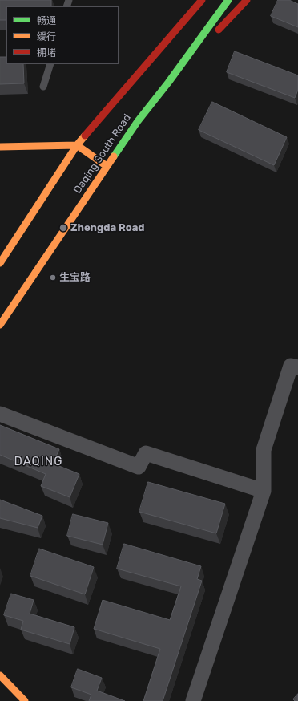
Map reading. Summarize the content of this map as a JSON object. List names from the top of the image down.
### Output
{
  "streets": {
    "main road": ["Daqing South Road"]
  },
  "districts": ["DAQING"],
  "places": ["Zhengda Road", "生宝路"],
  "legend": ["畅通", "缓行", "拥堵"]
}
